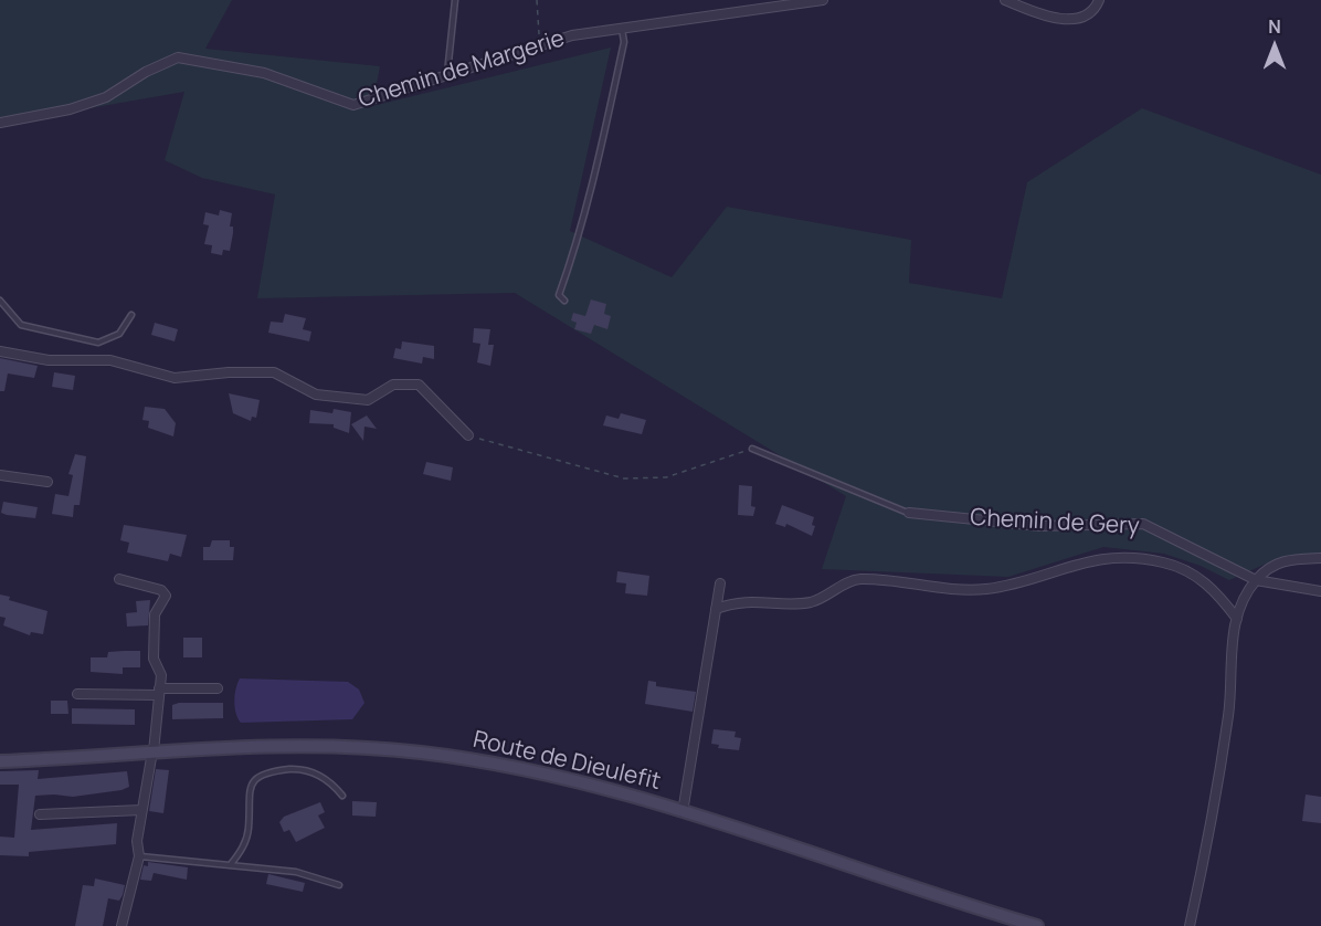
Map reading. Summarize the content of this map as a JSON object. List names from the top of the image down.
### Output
{
  "streets": {
    "main road": ["Route de Dieulefit"],
    "street": ["Chemin de Margerie", "Chemin de Gery"]
  },
  "north": "top"
}
